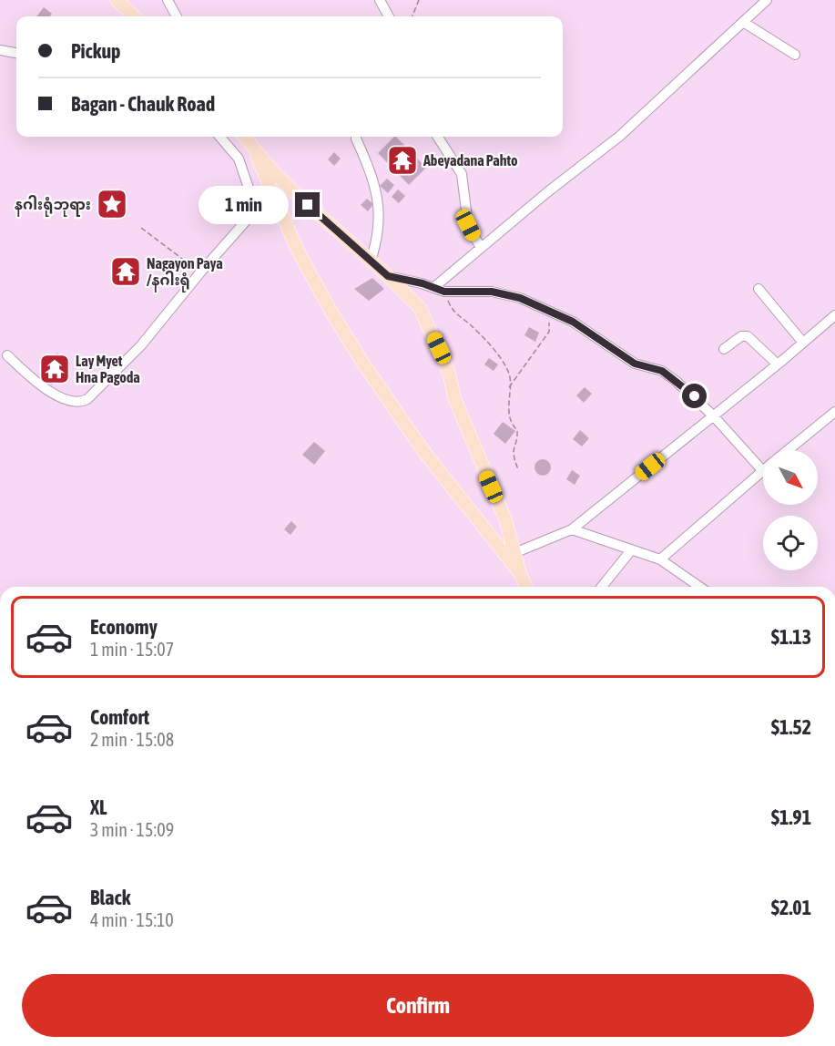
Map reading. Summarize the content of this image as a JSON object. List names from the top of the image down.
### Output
{
  "places": {
    "temple": ["Abeyadana Pahto", "Nagayon Paya /နဂါးရုံ", "Lay Myet Hna Pagoda"],
    "place": ["နဂါးရုံဘုရား"]
  },
  "north": "bottom right",
  "page": {
    "banner": ["Pickup", "Bagan - Chauk Road"],
    "bubble": "1 min",
    "list": [
      {
        "name": "Economy",
        "note": "1 min · 15:07",
        "value": "$1.13"
      },
      {
        "name": "Comfort",
        "note": "2 min · 15:08",
        "value": "$1.52"
      },
      {
        "name": "XL",
        "note": "3 min · 15:09",
        "value": "$1.91"
      },
      {
        "name": "Black",
        "note": "4 min · 15:10",
        "value": "$2.01"
      }
    ],
    "buttons": "Confirm"
  }
}
